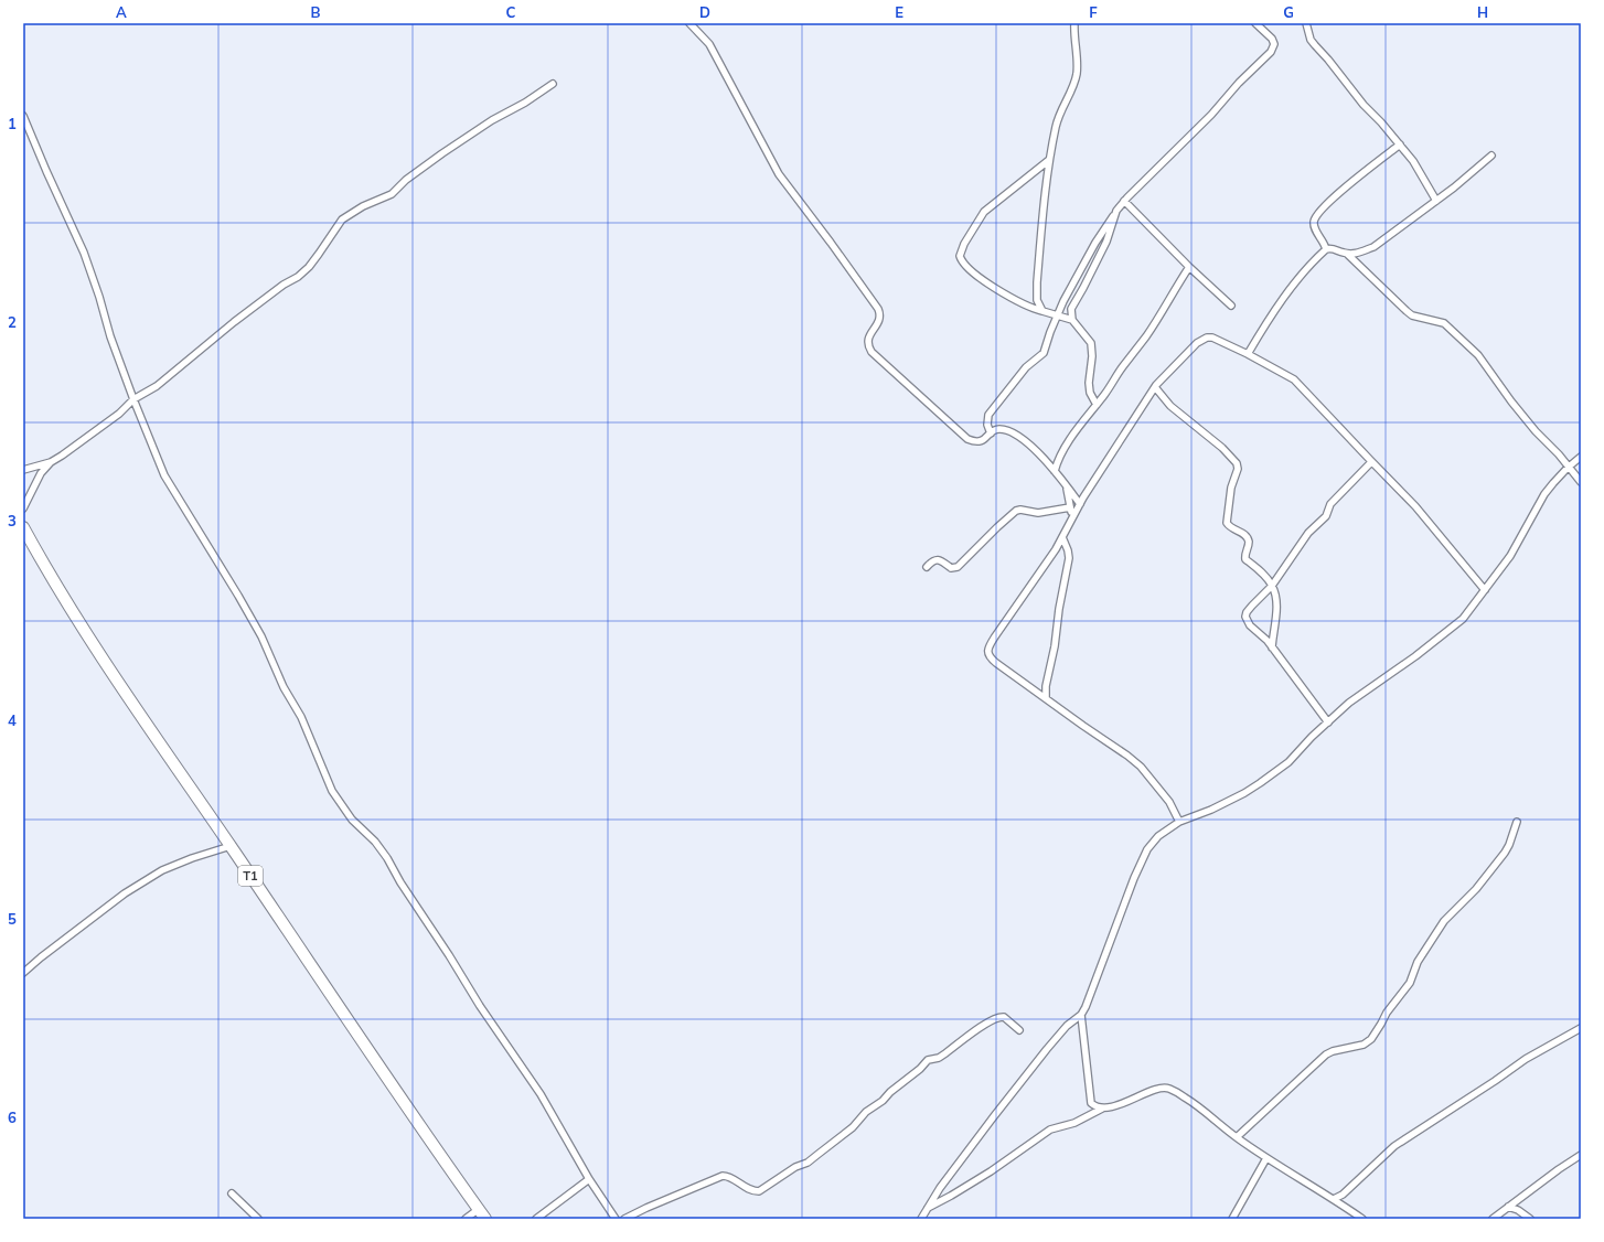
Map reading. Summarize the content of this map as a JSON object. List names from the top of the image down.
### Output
{
  "streets": {
    "highway": ["T1"]
  },
  "grid": {
    "columns": [
      "A",
      "B",
      "C",
      "D",
      "E",
      "F",
      "G",
      "H"
    ],
    "rows": [
      "1",
      "2",
      "3",
      "4",
      "5",
      "6"
    ]
  }
}
